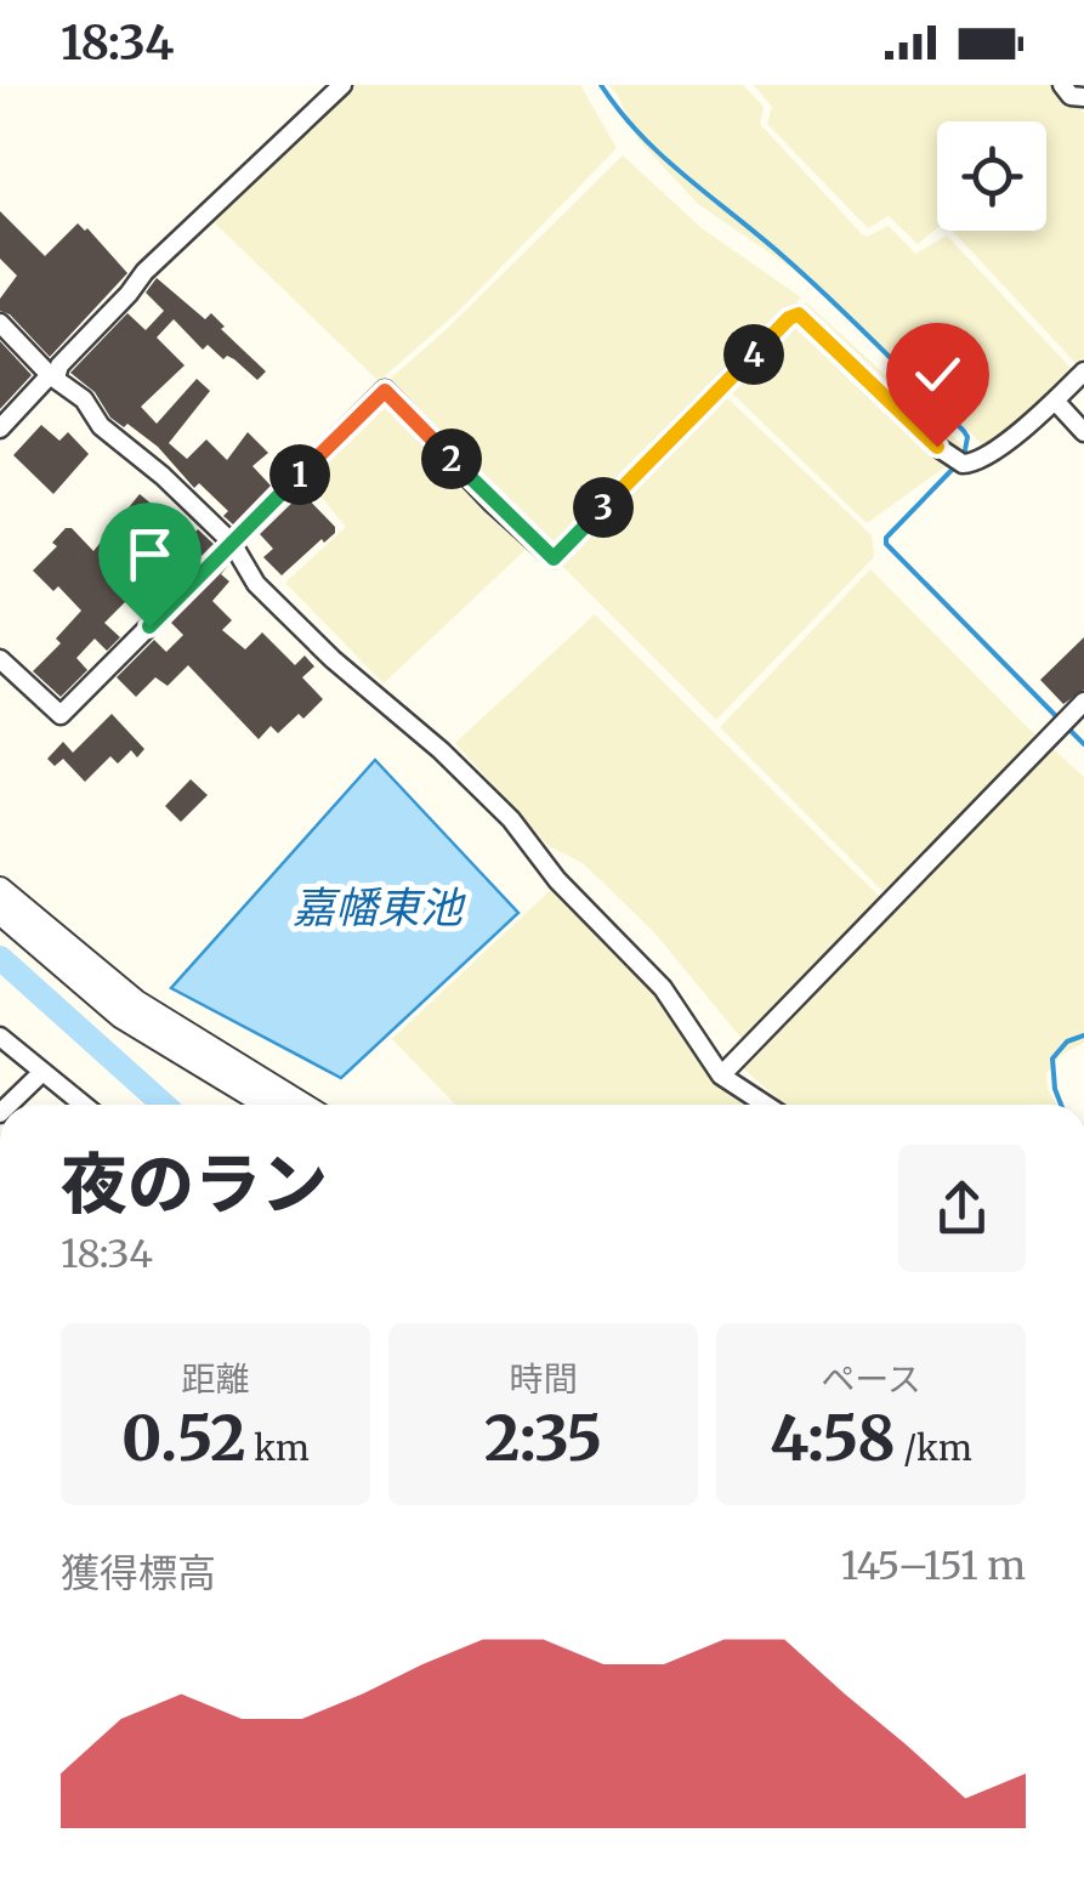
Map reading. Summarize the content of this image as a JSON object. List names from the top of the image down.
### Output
{
  "water": ["嘉幡東池"],
  "page": {
    "status": "18:34",
    "pins": [
      "4",
      "2",
      "1",
      "3"
    ],
    "heading": ["夜のラン", "18:34"],
    "stats": [
      ["距離", "0.52 km"],
      ["時間", "2:35"],
      ["ペース", "4:58 /km"]
    ],
    "chart": ["獲得標高", "145–151 m"]
  }
}
